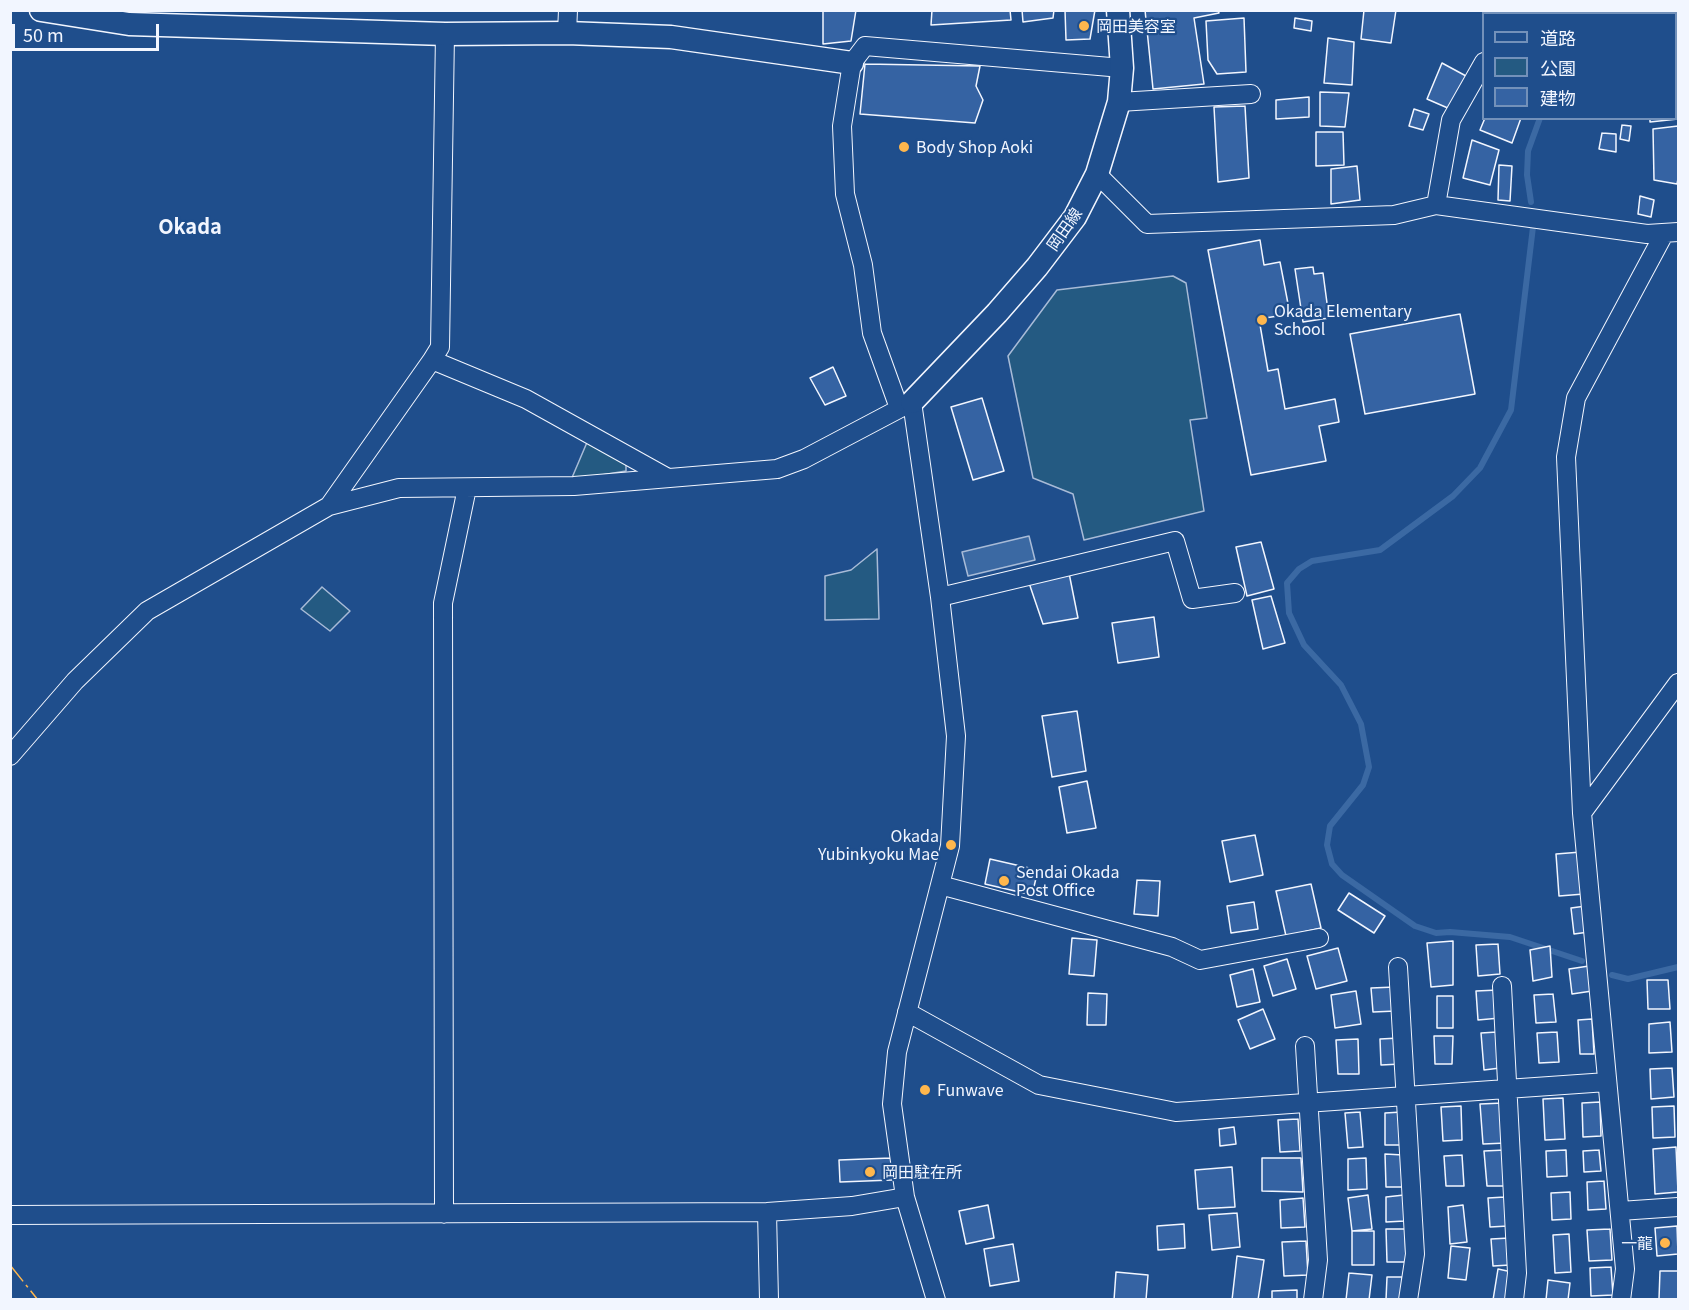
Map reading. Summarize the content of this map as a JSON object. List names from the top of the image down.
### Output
{
  "streets": {
    "street": ["岡田線"]
  },
  "districts": ["Okada"],
  "places": [
    "岡田美容室",
    "Body Shop Aoki",
    "Okada Elementary School",
    "Okada Yubinkyoku Mae",
    "Sendai Okada Post Office",
    "Funwave",
    "岡田駐在所",
    "一龍"
  ],
  "legend": ["道路", "公園", "建物"],
  "scale_bar": "50 m"
}
